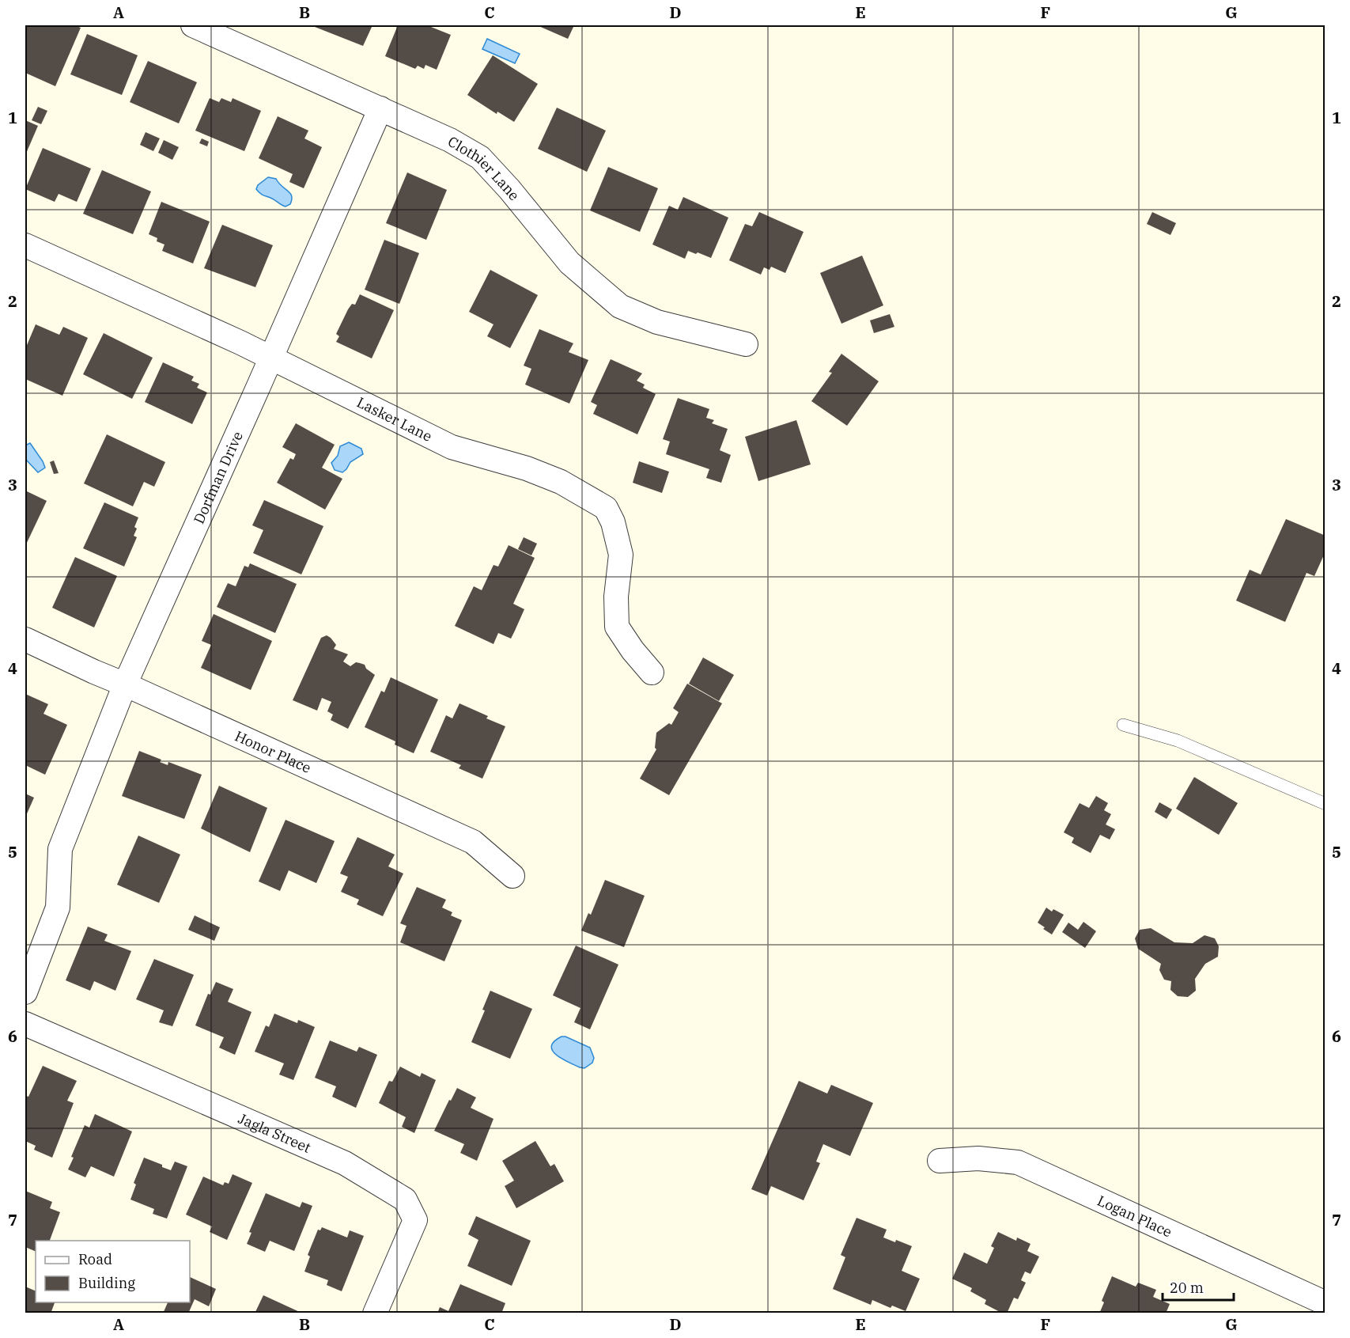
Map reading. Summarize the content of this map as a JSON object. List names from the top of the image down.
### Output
{
  "streets": {
    "street": [
      "Clothier Lane",
      "Lasker Lane",
      "Dorfman Drive",
      "Honor Place",
      "Jagla Street",
      "Logan Place"
    ]
  },
  "crossings": [
    ["Clothier Lane", "Dorfman Drive"],
    ["Lasker Lane", "Dorfman Drive"],
    ["Dorfman Drive", "Honor Place"]
  ],
  "legend": ["Road", "Building"],
  "scale_bar": "20 m",
  "grid": {
    "columns": [
      "A",
      "B",
      "C",
      "D",
      "E",
      "F",
      "G"
    ],
    "rows": [
      "1",
      "2",
      "3",
      "4",
      "5",
      "6",
      "7"
    ]
  }
}
